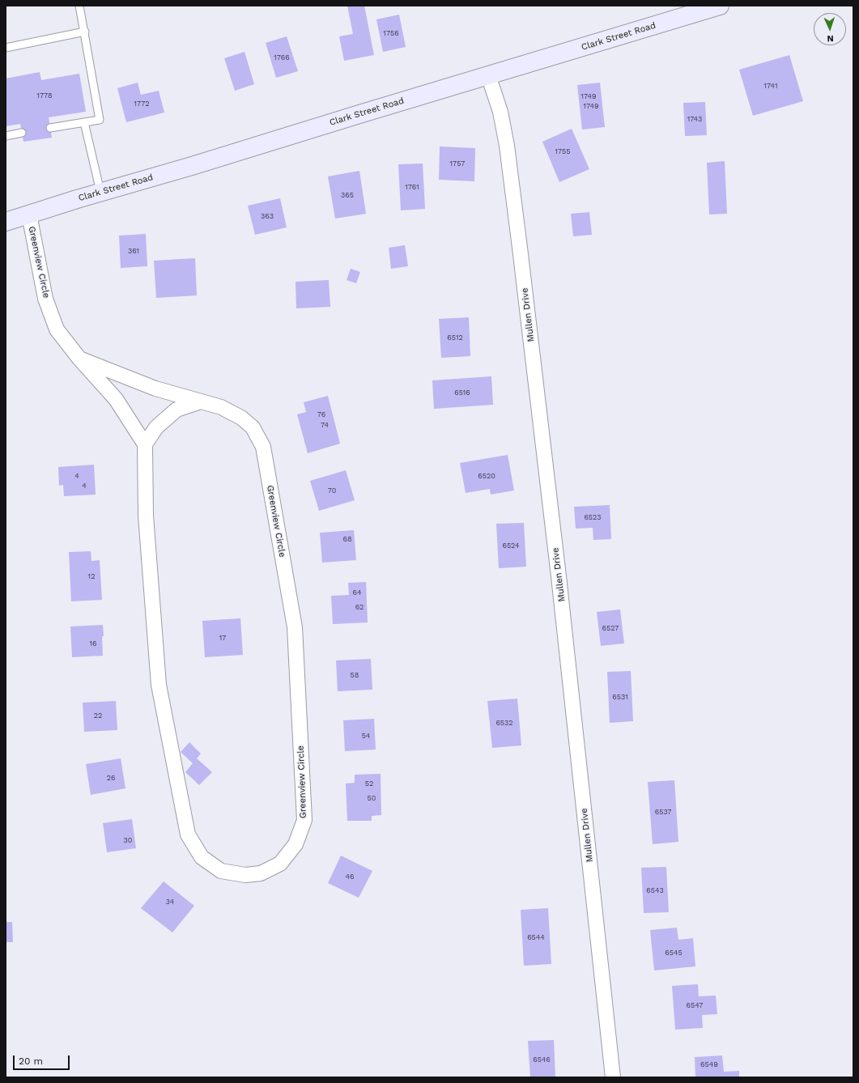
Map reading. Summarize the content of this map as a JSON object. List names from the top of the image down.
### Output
{
  "streets": {
    "street": ["Clark Street Road", "Greenview Circle", "Mullen Drive"]
  },
  "crossings": [
    ["Clark Street Road", "Greenview Circle"],
    ["Clark Street Road", "Mullen Drive"]
  ],
  "house_numbers": [
    "1756",
    "1766",
    "1741",
    "1778",
    "1749",
    "1772",
    "1749",
    "1743",
    "1755",
    "1757",
    "1761",
    "365",
    "363",
    "361",
    "6512",
    "6516",
    "76",
    "74",
    "4",
    "6520",
    "4",
    "70",
    "6523",
    "68",
    "6524",
    "12",
    "64",
    "62",
    "6527",
    "17",
    "16",
    "58",
    "6531",
    "22",
    "6532",
    "54",
    "26",
    "52",
    "50",
    "6537",
    "30",
    "46",
    "6543",
    "34",
    "6544",
    "6545",
    "6547",
    "6546",
    "6549"
  ],
  "scale_bar": "20 m",
  "north": "bottom"
}
